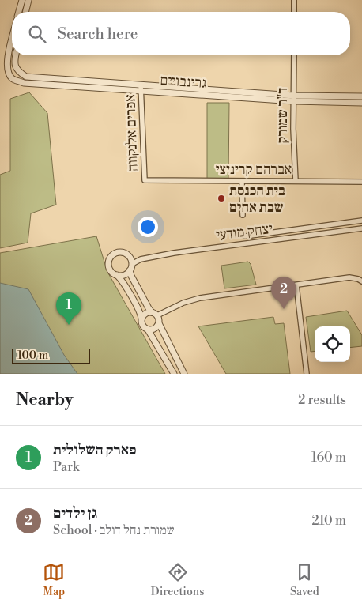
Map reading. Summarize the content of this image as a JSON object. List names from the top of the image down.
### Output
{
  "streets": {
    "street": [
      "גרינבויים",
      "ד\"ר שמורק",
      "אפרים אלנקווה",
      "אברהם קריניצי",
      "יצחק מודעי"
    ]
  },
  "crossings": [
    ["גרינבויים", "ד\"ר שמורק"],
    ["גרינבויים", "אפרים אלנקווה"],
    ["ד\"ר שמורק", "אברהם קריניצי"],
    ["אפרים אלנקווה", "אברהם קריניצי"]
  ],
  "places": ["בית הכנסת שבת אחים"],
  "scale_bar": "100 m",
  "page": {
    "search": "Search here",
    "pins": ["2", "1"],
    "scale": "100 m",
    "heading": ["Nearby", "2 results"],
    "list": [
      {
        "mark": "1",
        "name": "פארק השלולית",
        "note": "Park",
        "value": "160 m"
      },
      {
        "mark": "2",
        "name": "גן ילדים",
        "note": "School · שמורת נחל דולב",
        "value": "210 m"
      }
    ],
    "nav": ["Map", "Directions", "Saved"]
  }
}
